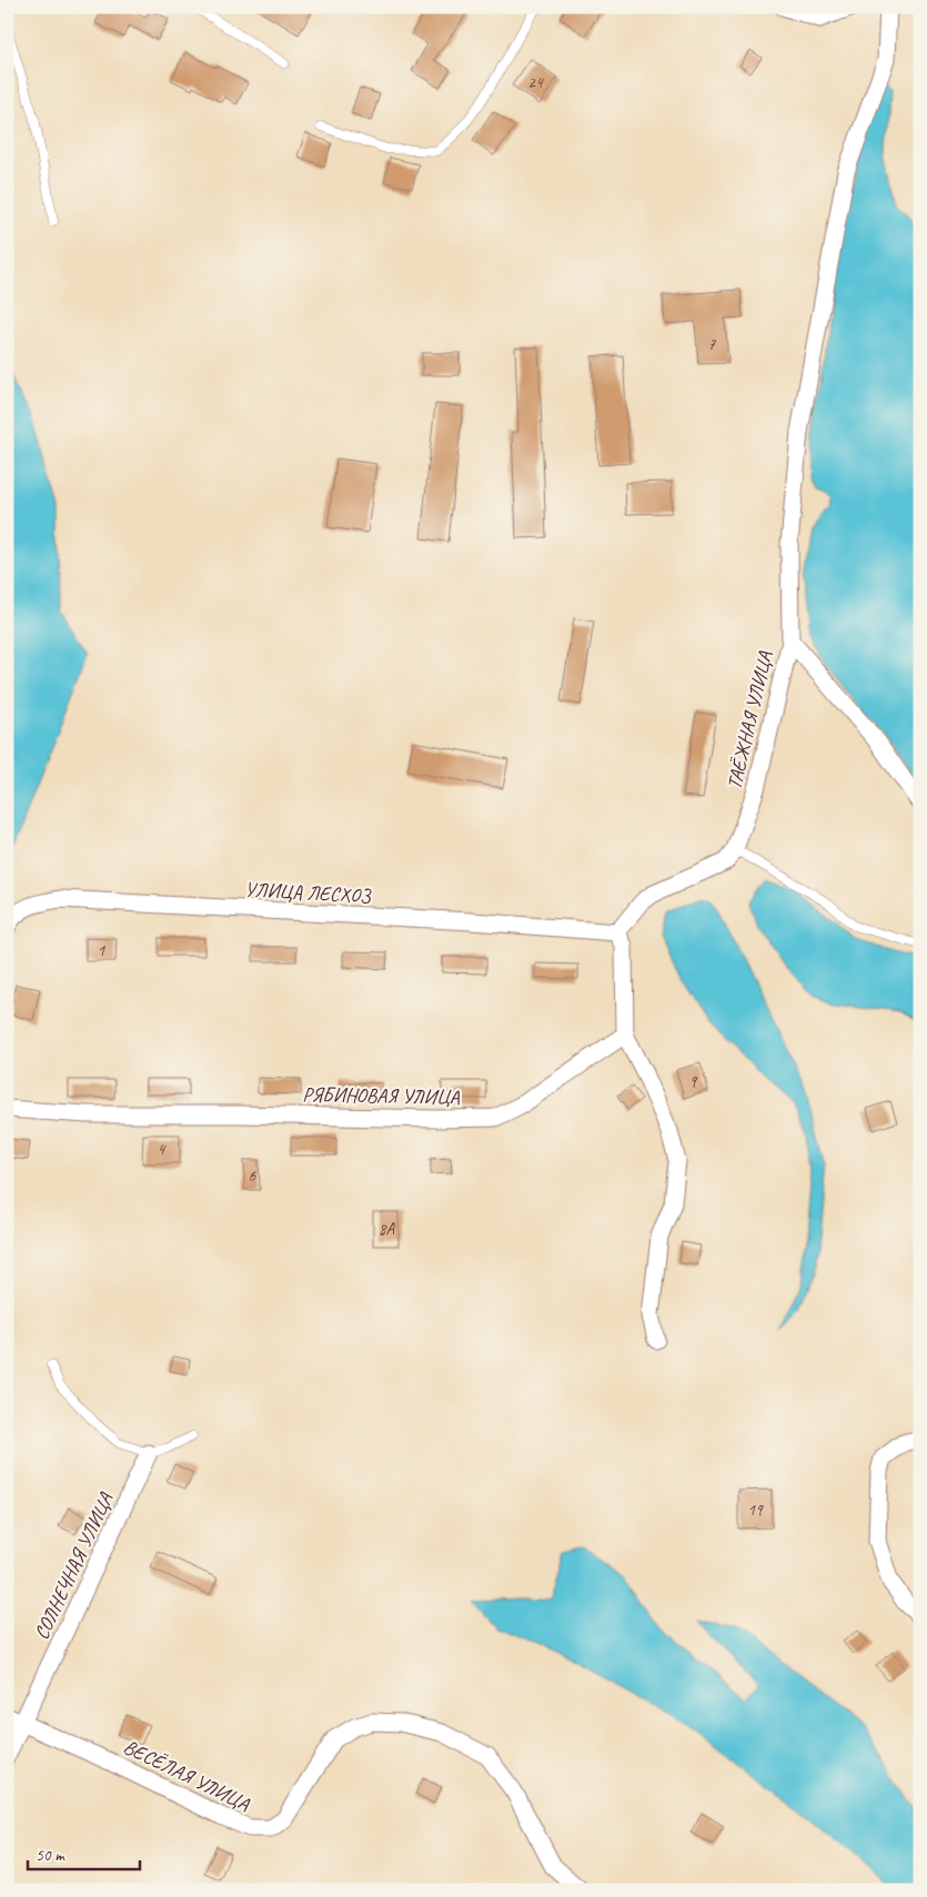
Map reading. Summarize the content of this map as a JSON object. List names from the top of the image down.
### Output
{
  "streets": {
    "street": [
      "ТАЁЖНАЯ УЛИЦА",
      "УЛИЦА ЛЕСХОЗ",
      "РЯБИНОВАЯ УЛИЦА",
      "СОЛНЕЧНАЯ УЛИЦА",
      "ВЕСЁЛАЯ УЛИЦА"
    ]
  },
  "crossings": [
    ["СОЛНЕЧНАЯ УЛИЦА", "ВЕСЁЛАЯ УЛИЦА"]
  ],
  "house_numbers": [
    "24",
    "7",
    "1",
    "9",
    "4",
    "6",
    "8А",
    "19"
  ],
  "scale_bar": "50 m"
}
